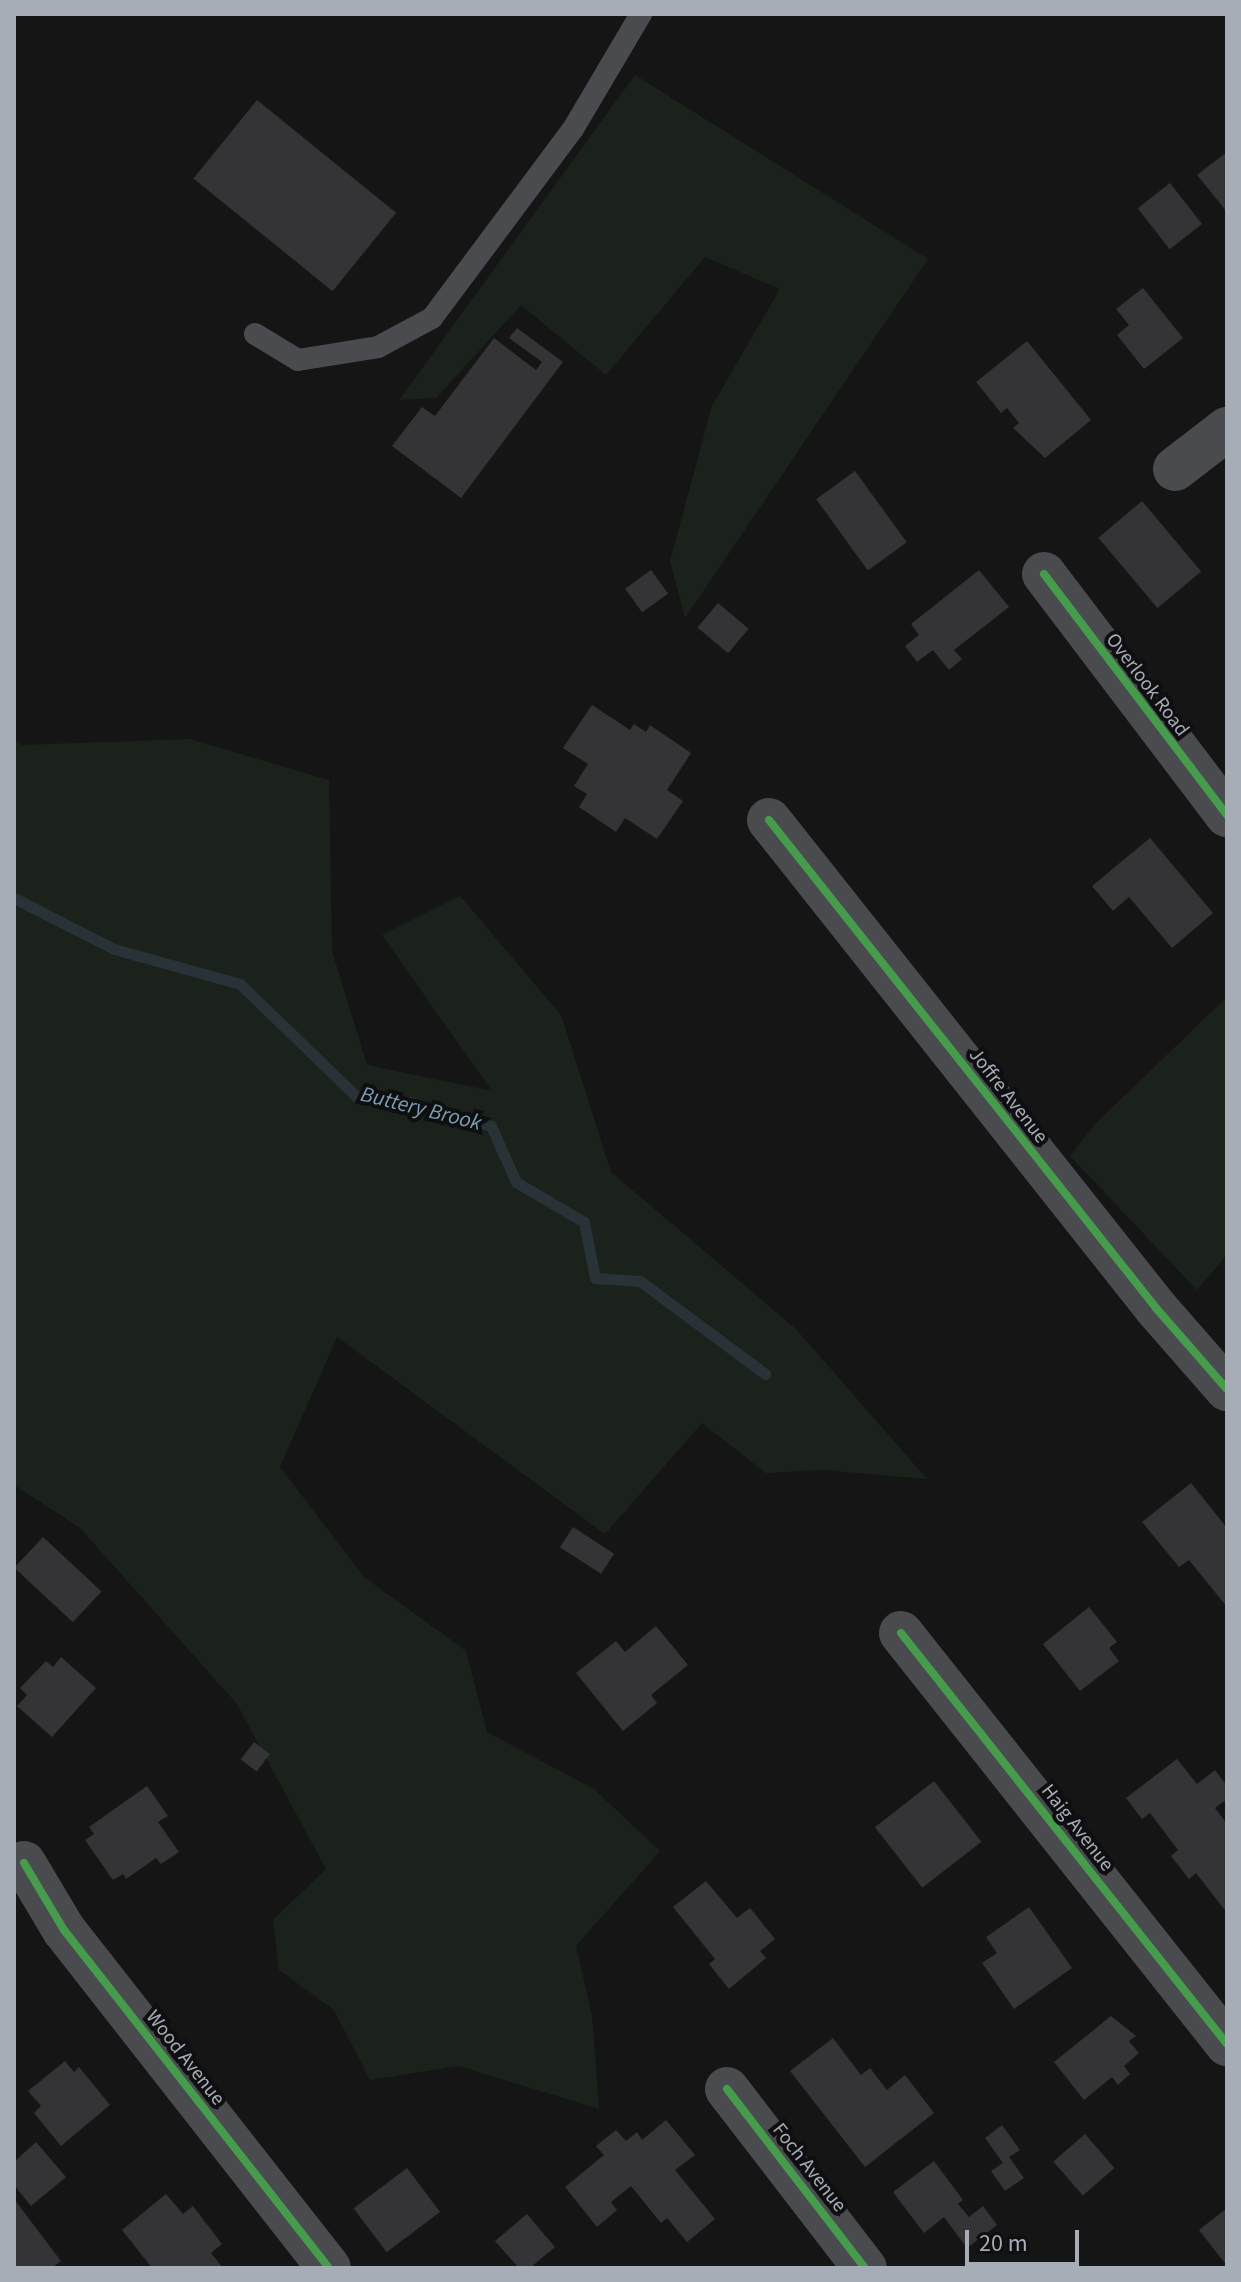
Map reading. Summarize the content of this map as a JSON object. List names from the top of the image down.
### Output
{
  "streets": {
    "street": [
      "Overlook Road",
      "Joffre Avenue",
      "Haig Avenue",
      "Wood Avenue",
      "Foch Avenue"
    ]
  },
  "water": ["Buttery Brook"],
  "scale_bar": "20 m"
}
